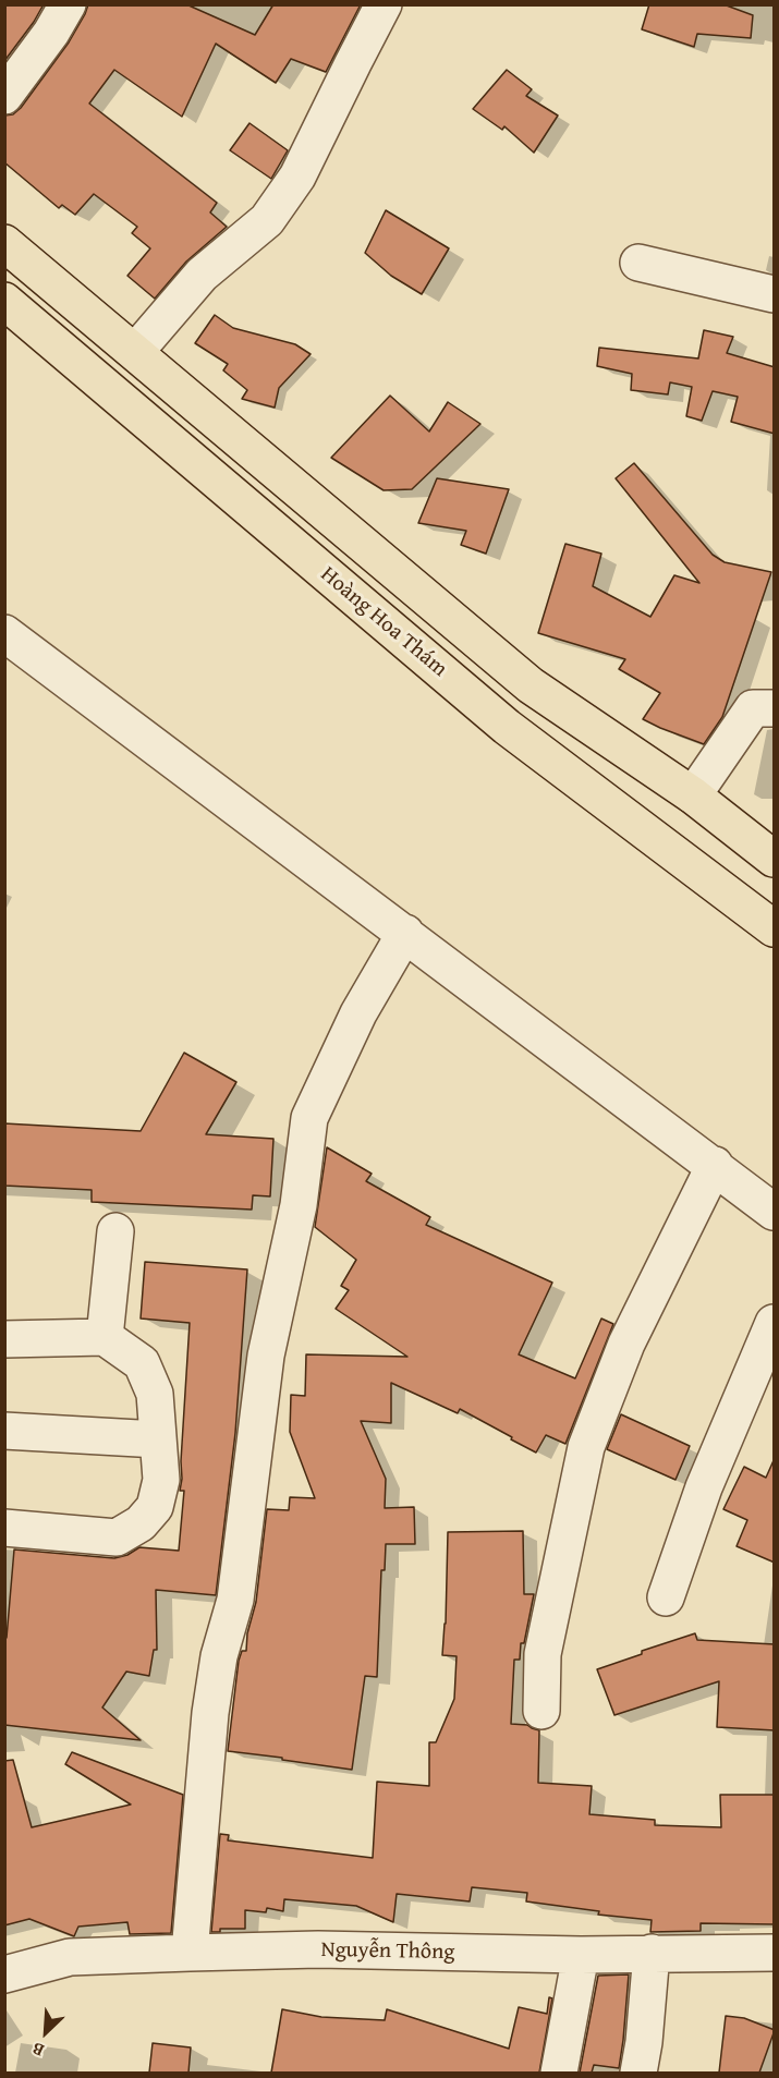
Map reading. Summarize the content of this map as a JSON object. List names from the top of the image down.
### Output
{
  "streets": {
    "main road": ["Hoàng Hoa Thám"],
    "street": ["Nguyễn Thông"]
  },
  "north": "bottom left"
}
